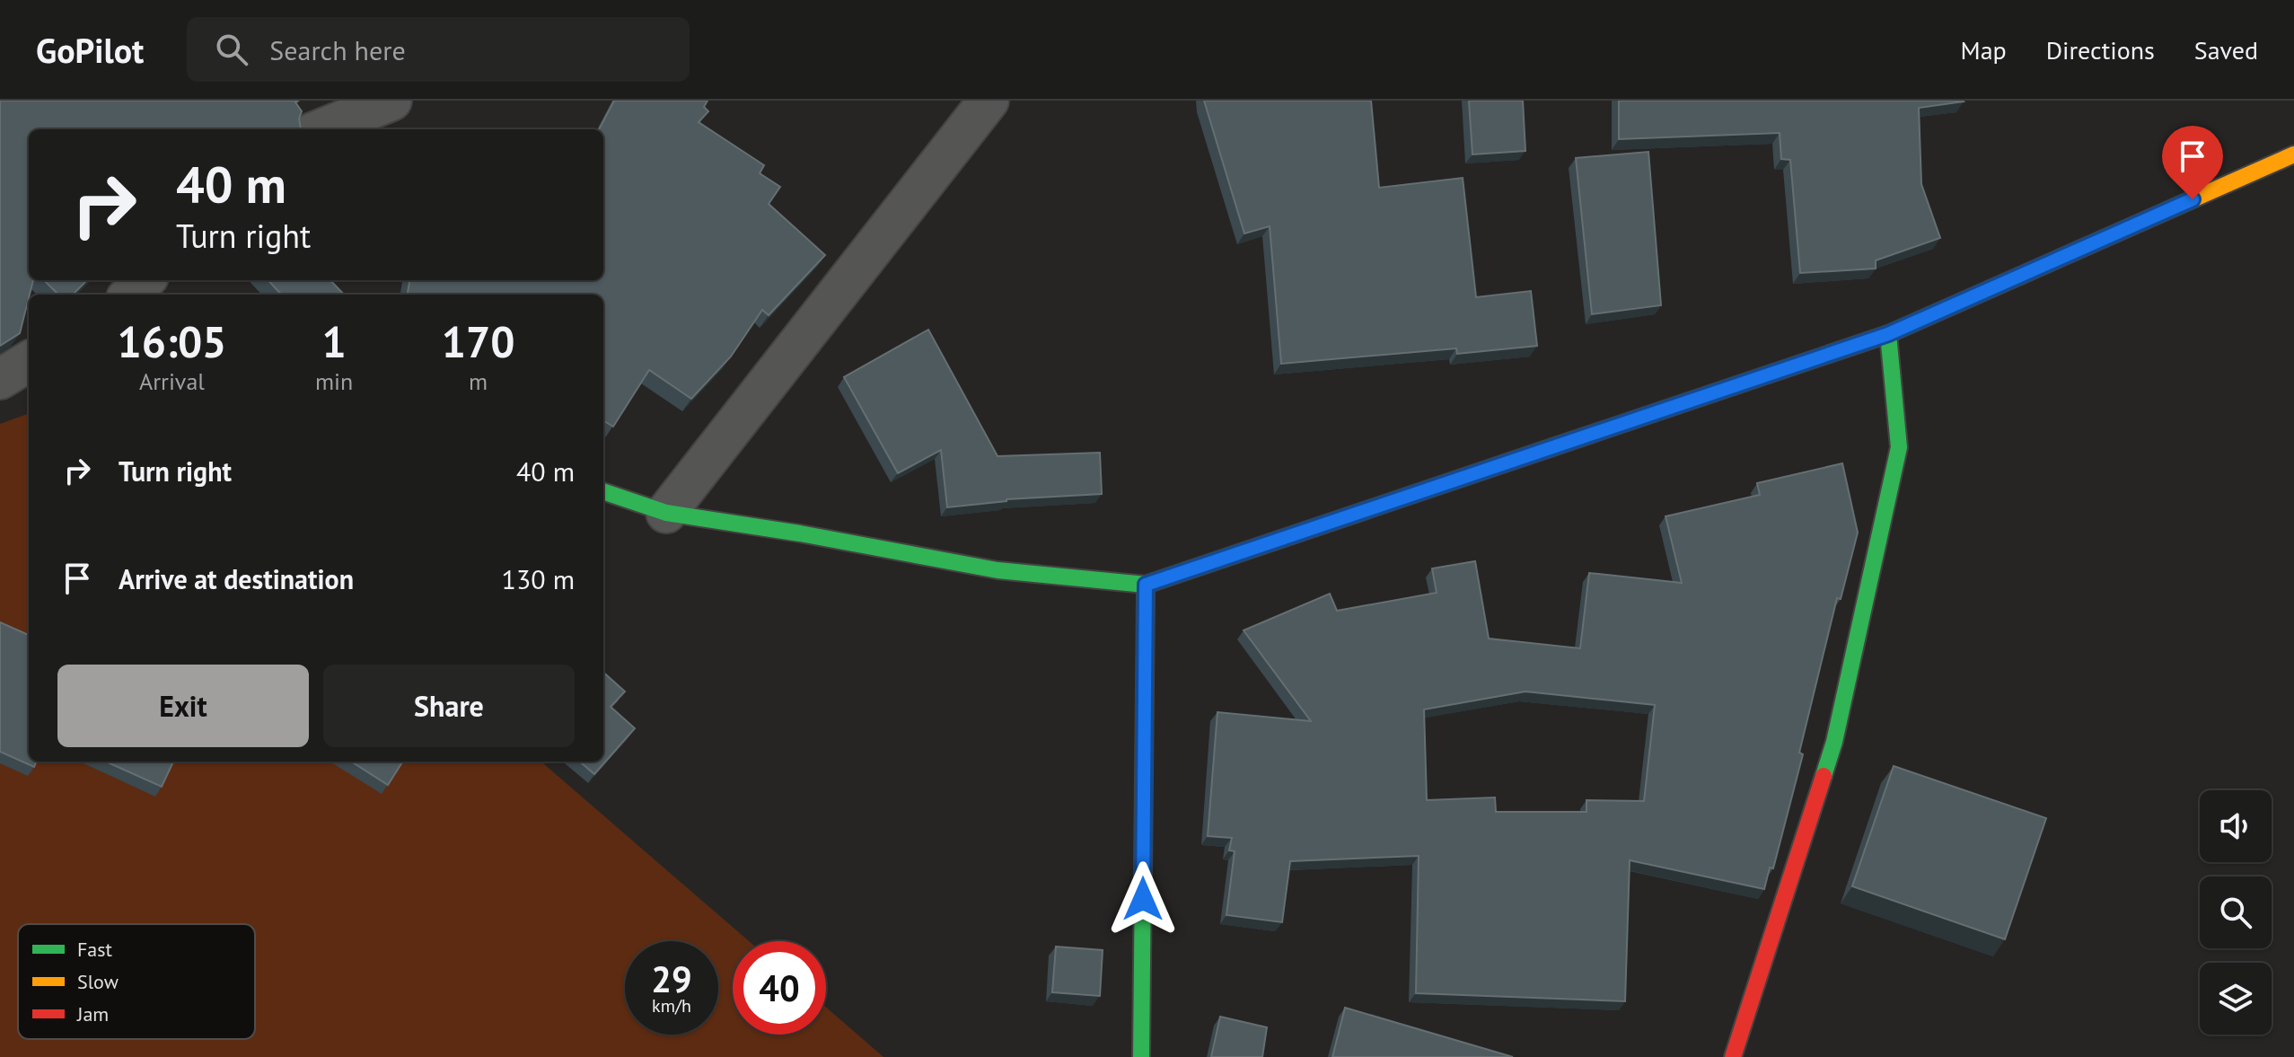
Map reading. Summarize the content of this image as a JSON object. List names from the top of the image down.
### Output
{
  "legend": ["Fast", "Slow", "Jam"],
  "page": {
    "header": "GoPilot",
    "search": "Search here",
    "nav": ["Map", "Directions", "Saved"],
    "turn": ["40 m", "Turn right"],
    "eta": [
      "16:05",
      "Arrival",
      "1",
      "min",
      "170",
      "m"
    ],
    "list": [
      {
        "name": "Turn right",
        "value": "40 m"
      },
      {
        "name": "Arrive at destination",
        "value": "130 m"
      }
    ],
    "buttons": ["Exit", "Share"],
    "speed": "29 km/h",
    "limit": "40"
  }
}
